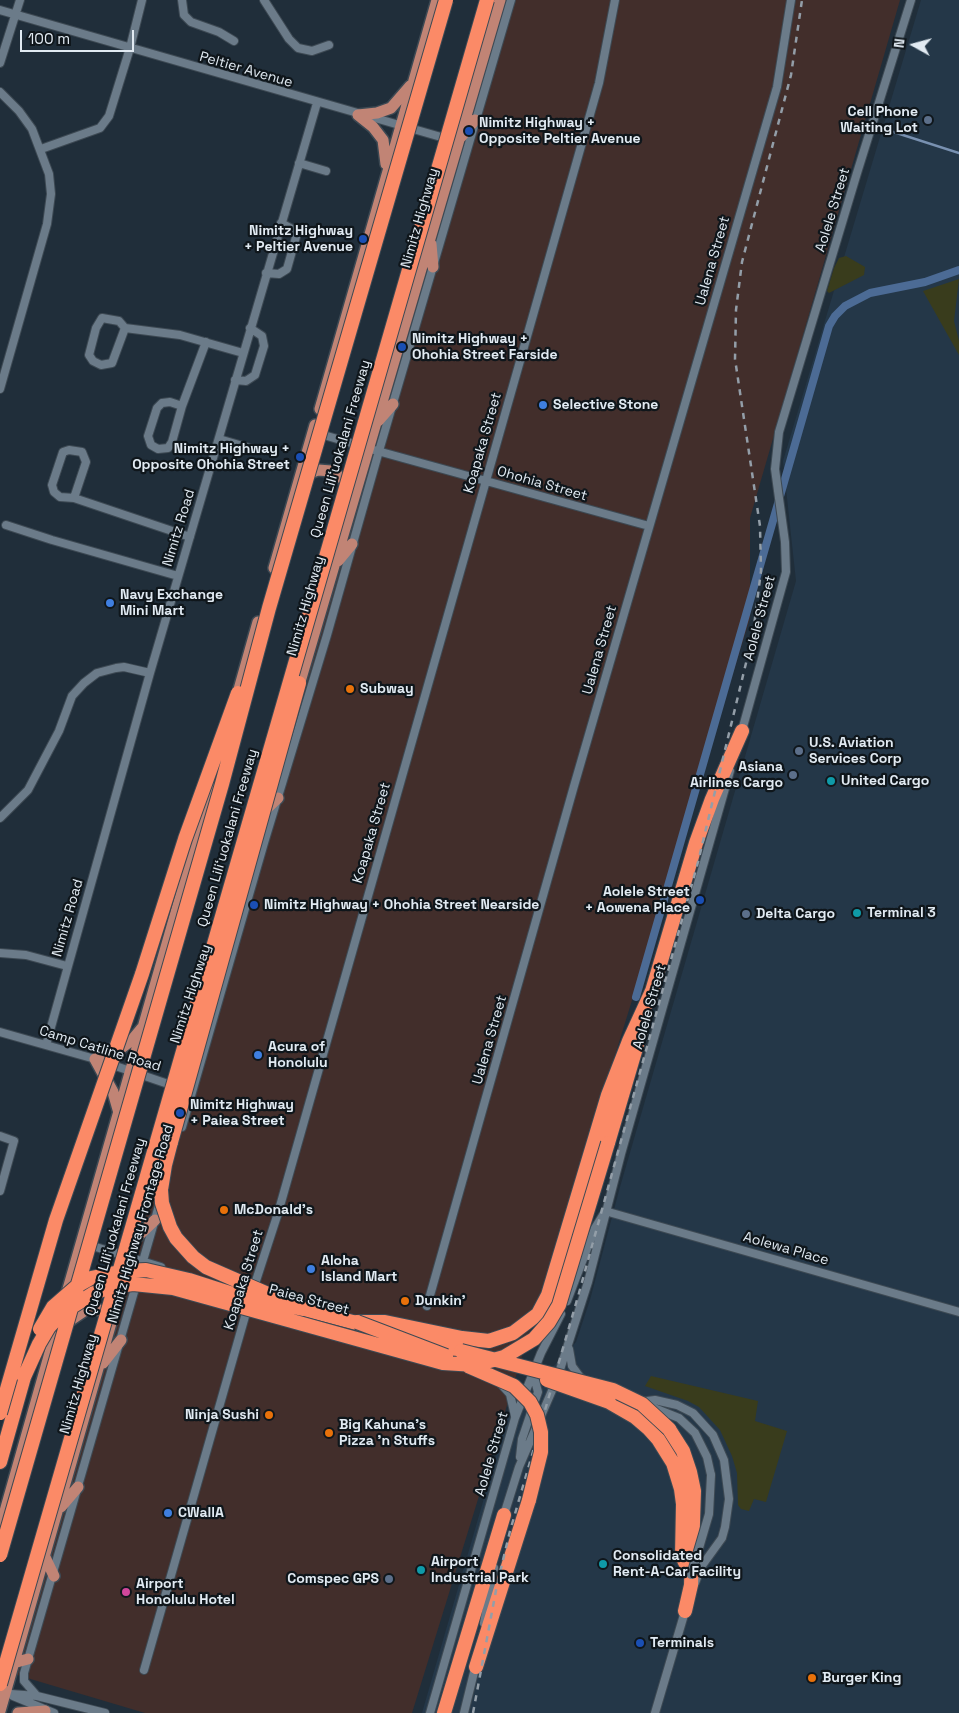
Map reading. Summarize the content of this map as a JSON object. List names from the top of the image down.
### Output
{
  "streets": {
    "highway": ["Queen Liliʻuokalani Freeway"],
    "main road": ["Nimitz Highway"],
    "street": [
      "Peltier Avenue",
      "Aolele Street",
      "Ualena Street",
      "Koapaka Street",
      "Ohohia Street",
      "Nimitz Road",
      "Camp Catline Road",
      "Nimitz Highway Frontage Road",
      "Aolewa Place",
      "Paiea Street"
    ]
  },
  "crossings": [
    ["Peltier Avenue", "Nimitz Highway"],
    ["Peltier Avenue", "Nimitz Road"],
    ["Aolele Street", "Aolewa Place"],
    ["Aolele Street", "Paiea Street"],
    ["Nimitz Highway", "Queen Liliʻuokalani Freeway"],
    ["Nimitz Highway", "Ohohia Street"],
    ["Nimitz Highway", "Camp Catline Road"],
    ["Nimitz Highway", "Nimitz Highway Frontage Road"],
    ["Nimitz Highway", "Paiea Street"],
    ["Ualena Street", "Ohohia Street"],
    ["Koapaka Street", "Ohohia Street"],
    ["Koapaka Street", "Paiea Street"],
    ["Ohohia Street", "Nimitz Highway Frontage Road"],
    ["Nimitz Road", "Camp Catline Road"],
    ["Camp Catline Road", "Nimitz Highway Frontage Road"],
    ["Nimitz Highway Frontage Road", "Paiea Street"]
  ],
  "places": [
    "Cell Phone Waiting Lot",
    "Nimitz Highway + Opposite Peltier Avenue",
    "Nimitz Highway + Peltier Avenue",
    "Nimitz Highway + Ohohia Street Farside",
    "Selective Stone",
    "Nimitz Highway + Opposite Ohohia Street",
    "Navy Exchange Mini Mart",
    "Subway",
    "U.S. Aviation Services Corp",
    "Asiana Airlines Cargo",
    "United Cargo",
    "Aolele Street + Aowena Place",
    "Nimitz Highway + Ohohia Street Nearside",
    "Terminal 3",
    "Delta Cargo",
    "Acura of Honolulu",
    "Nimitz Highway + Paiea Street",
    "McDonald's",
    "Aloha Island Mart",
    "Dunkin'",
    "Ninja Sushi",
    "Big Kahuna's Pizza 'n Stuffs",
    "CWallA",
    "Consolidated Rent-A-Car Facility",
    "Airport Industrial Park",
    "Comspec GPS",
    "Airport Honolulu Hotel",
    "Terminals",
    "Burger King"
  ],
  "scale_bar": "100 m",
  "north": "left"
}
